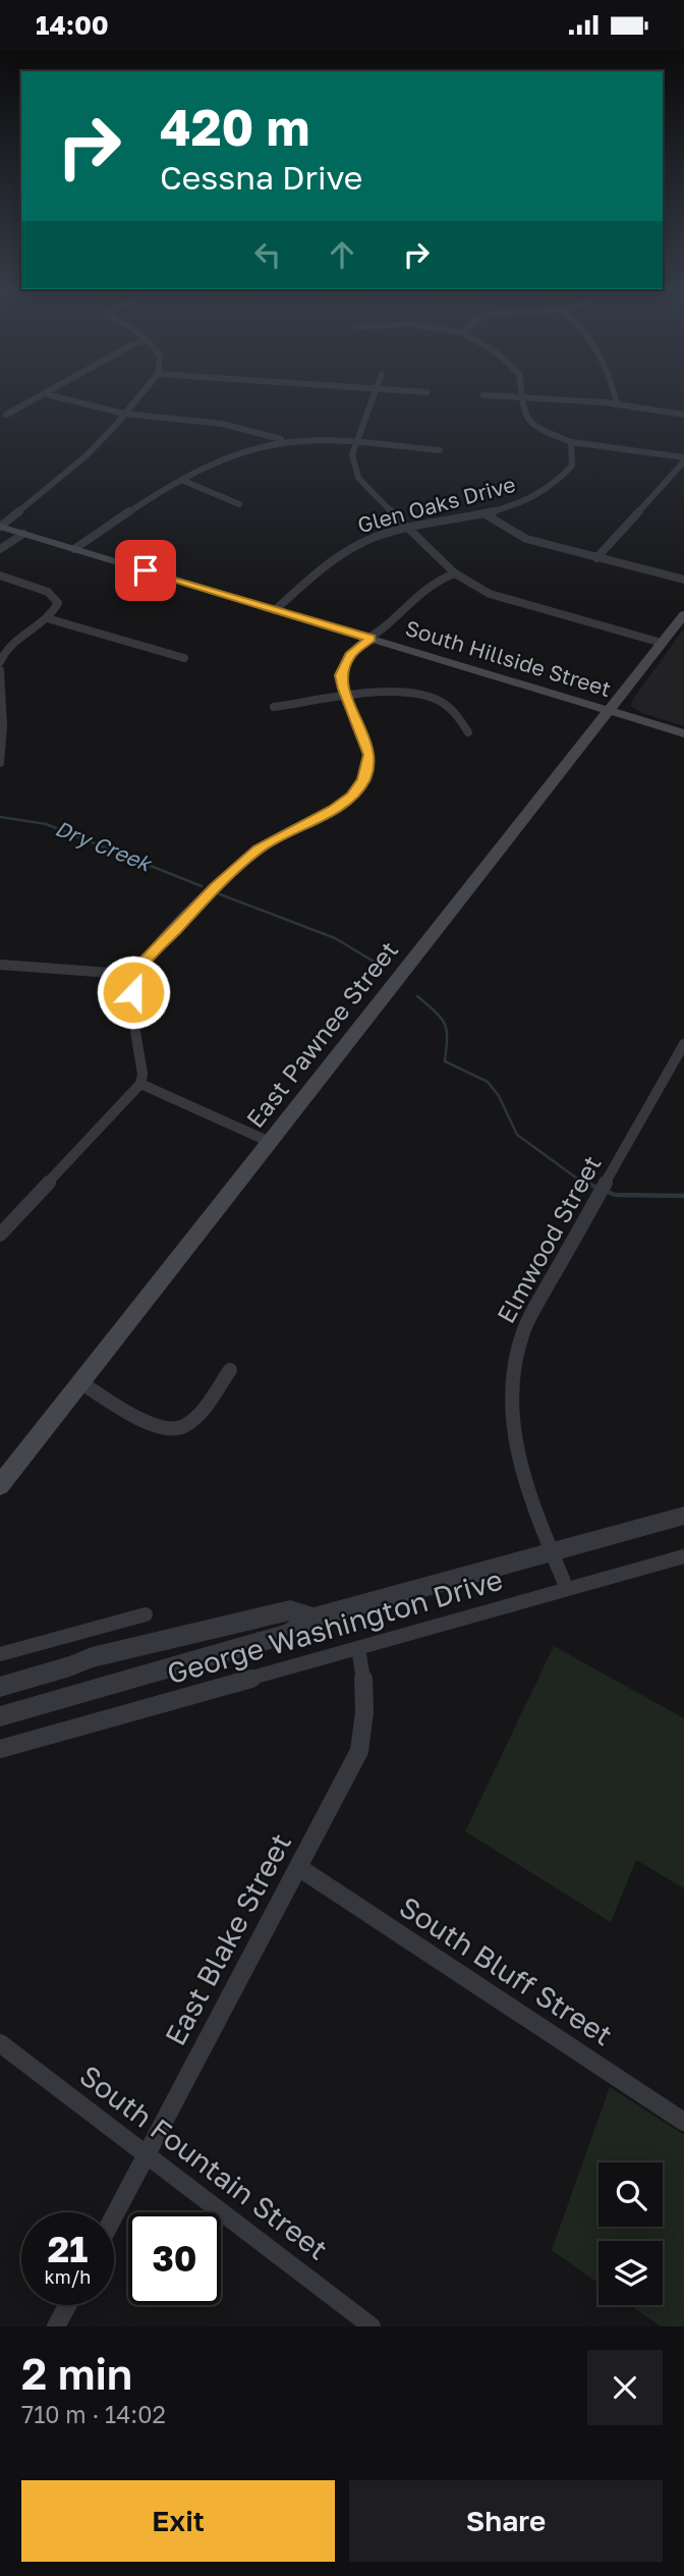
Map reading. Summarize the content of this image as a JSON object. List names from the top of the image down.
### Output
{
  "streets": {
    "main road": ["South Hillside Street", "East Pawnee Street"],
    "street": [
      "Glen Oaks Drive",
      "Elmwood Street",
      "George Washington Drive",
      "East Blake Street",
      "South Bluff Street",
      "South Fountain Street"
    ]
  },
  "crossings": [
    ["Glen Oaks Drive", "South Hillside Street"],
    ["South Hillside Street", "East Pawnee Street"],
    ["Elmwood Street", "George Washington Drive"],
    ["George Washington Drive", "East Blake Street"],
    ["East Blake Street", "South Bluff Street"],
    ["East Blake Street", "South Fountain Street"]
  ],
  "water": ["Dry Creek"],
  "page": {
    "status": "14:00",
    "turn": ["420 m", "Cessna Drive"],
    "speed": "21 km/h",
    "limit": "30",
    "heading": ["2 min", "710 m · 14:02"],
    "buttons": ["Exit", "Share"]
  }
}
